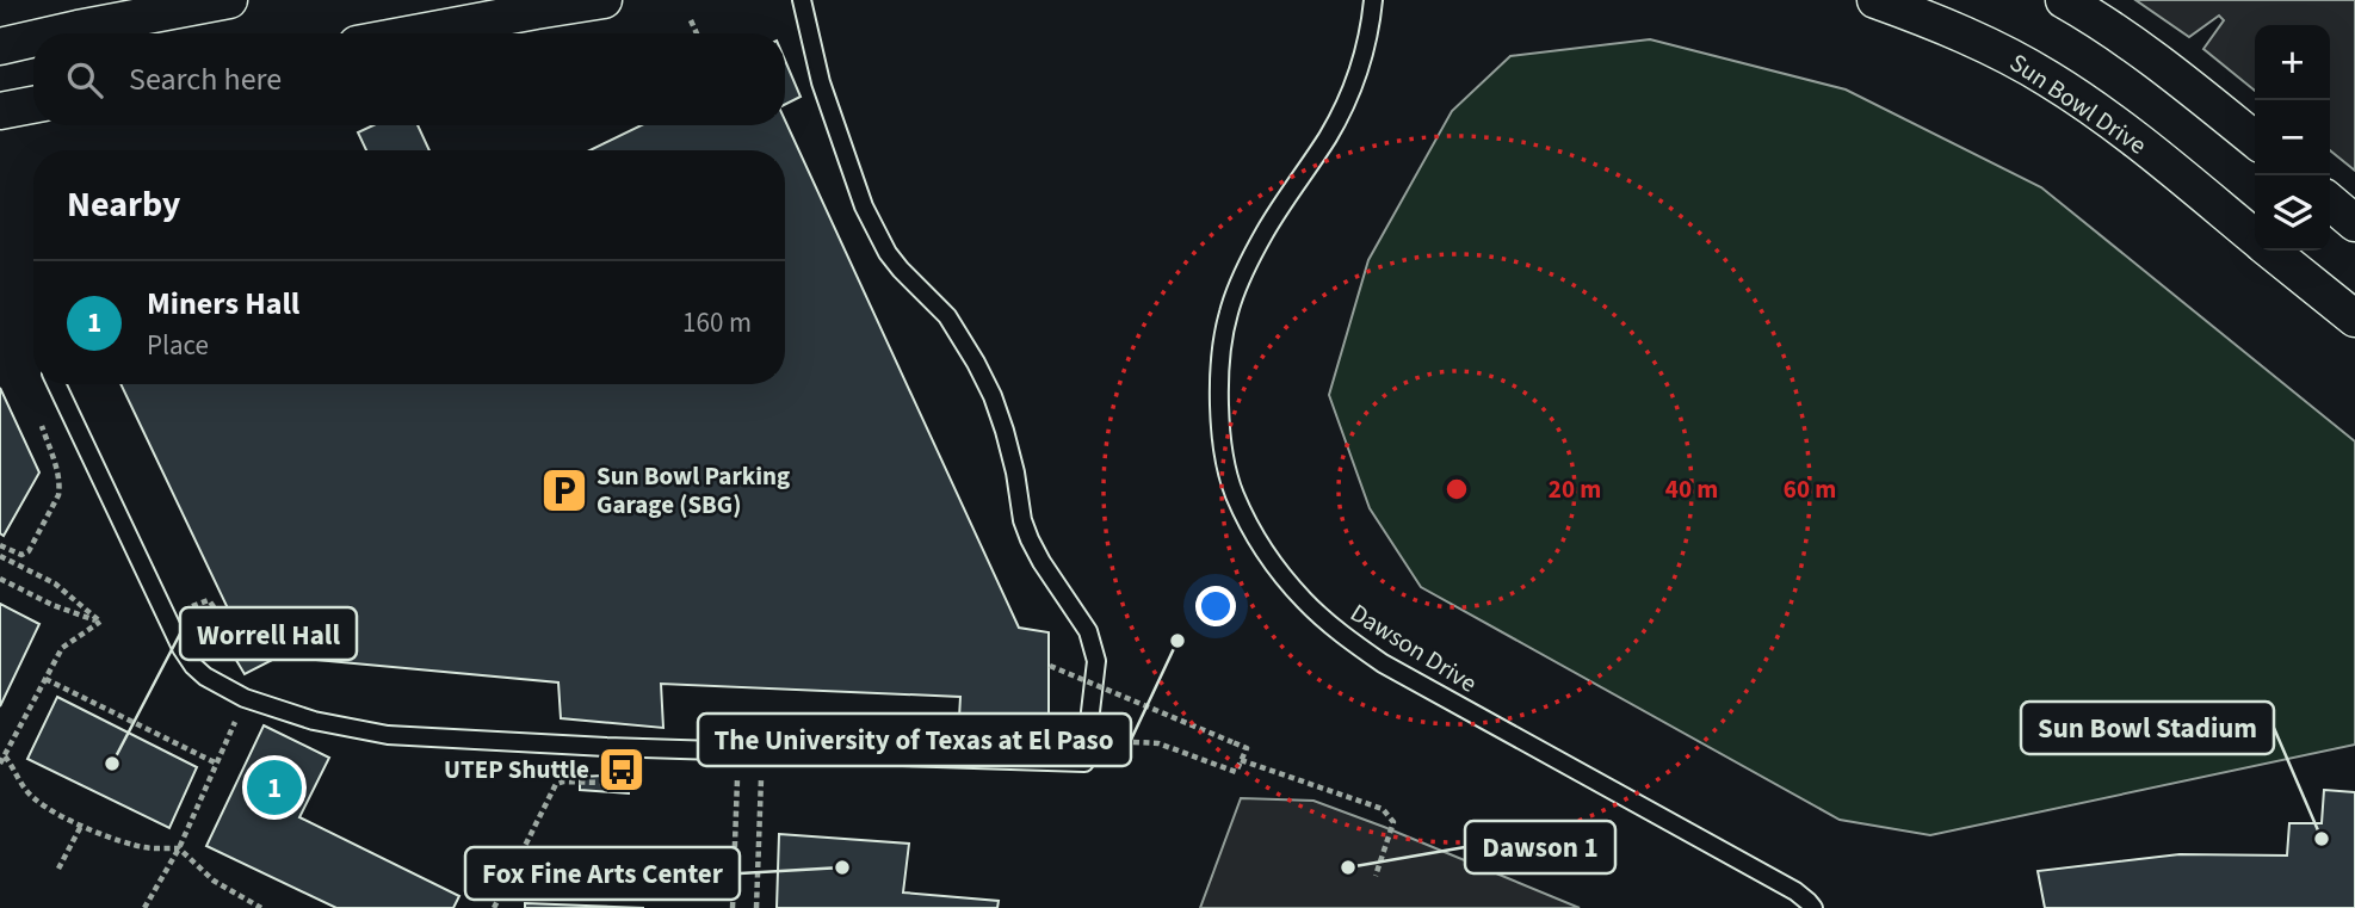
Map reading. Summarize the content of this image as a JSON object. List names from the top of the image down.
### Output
{
  "streets": {
    "street": ["Sun Bowl Drive"],
    "lane": ["Dawson Drive"]
  },
  "places": {
    "parking": ["Sun Bowl Parking Garage (SBG)"],
    "other": [
      "The University of Texas at El Paso",
      "Worrell Hall",
      "Sun Bowl Stadium",
      "Fox Fine Arts Center",
      "Dawson 1"
    ],
    "bus stop": ["UTEP Shuttle"]
  },
  "page": {
    "map_buttons": ["+", "−"],
    "search": "Search here",
    "heading": "Nearby",
    "list": [
      {
        "mark": "1",
        "name": "Miners Hall",
        "note": "Place",
        "value": "160 m"
      }
    ],
    "pins": "1"
  },
  "rings": ["20 m", "40 m", "60 m"]
}
